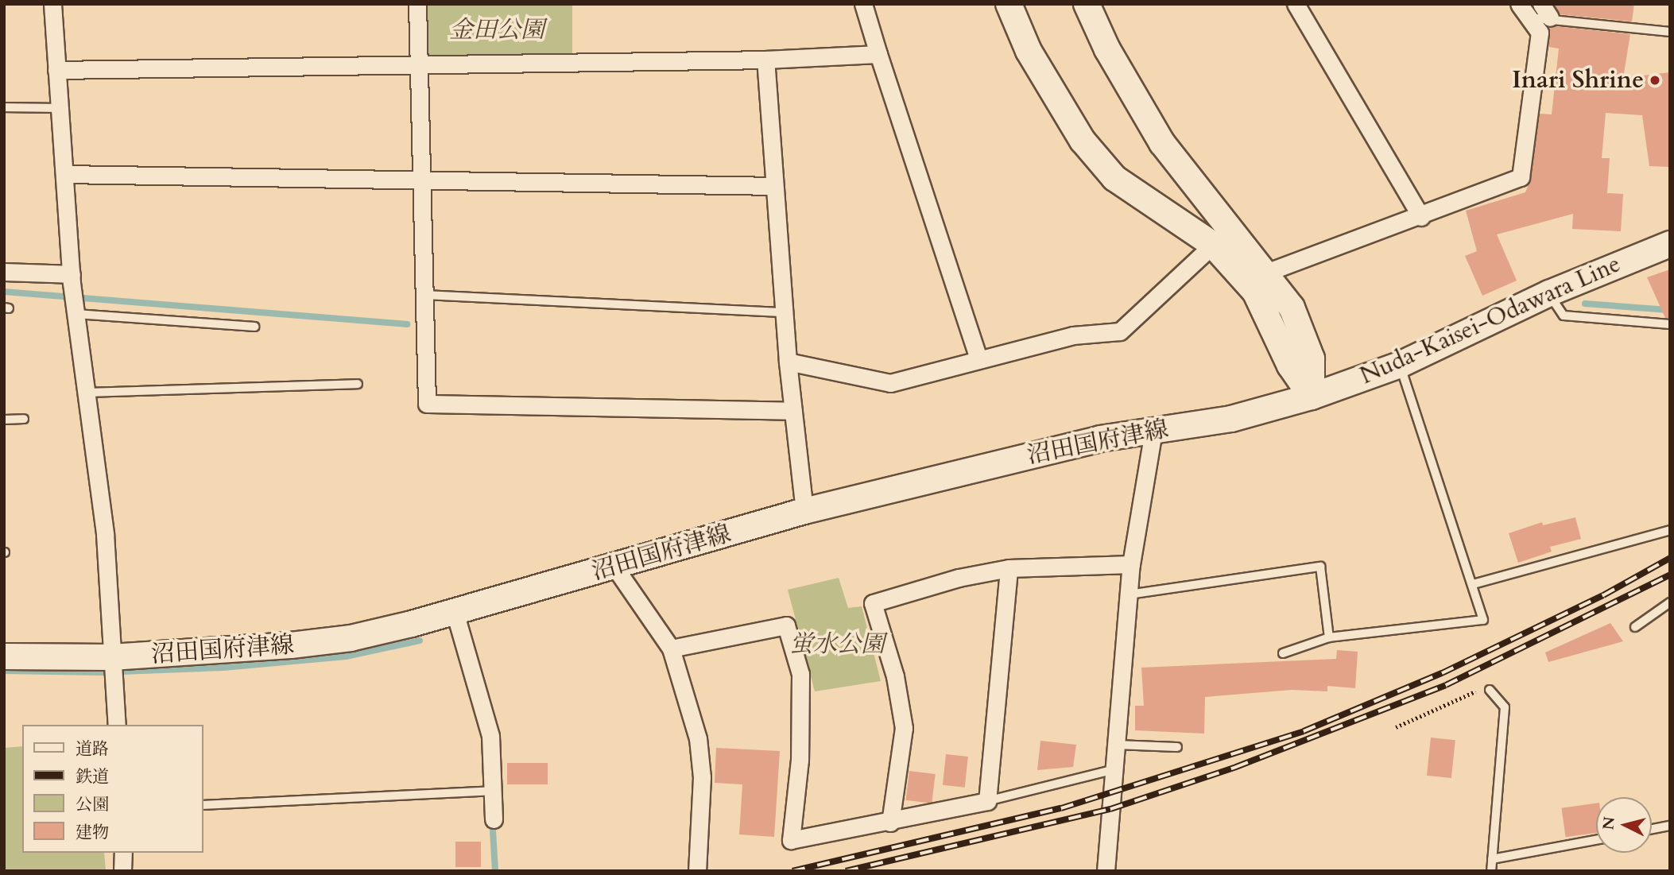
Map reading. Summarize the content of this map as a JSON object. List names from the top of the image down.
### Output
{
  "streets": {
    "main road": ["Nuda-Kaisei-Odawara Line", "沼田国府津線"]
  },
  "crossings": [
    ["Nuda-Kaisei-Odawara Line", "沼田国府津線"]
  ],
  "parks": ["金田公園", "蛍水公園"],
  "places": ["Inari Shrine"],
  "legend": [
    "道路",
    "鉄道",
    "公園",
    "建物"
  ],
  "north": "left"
}
